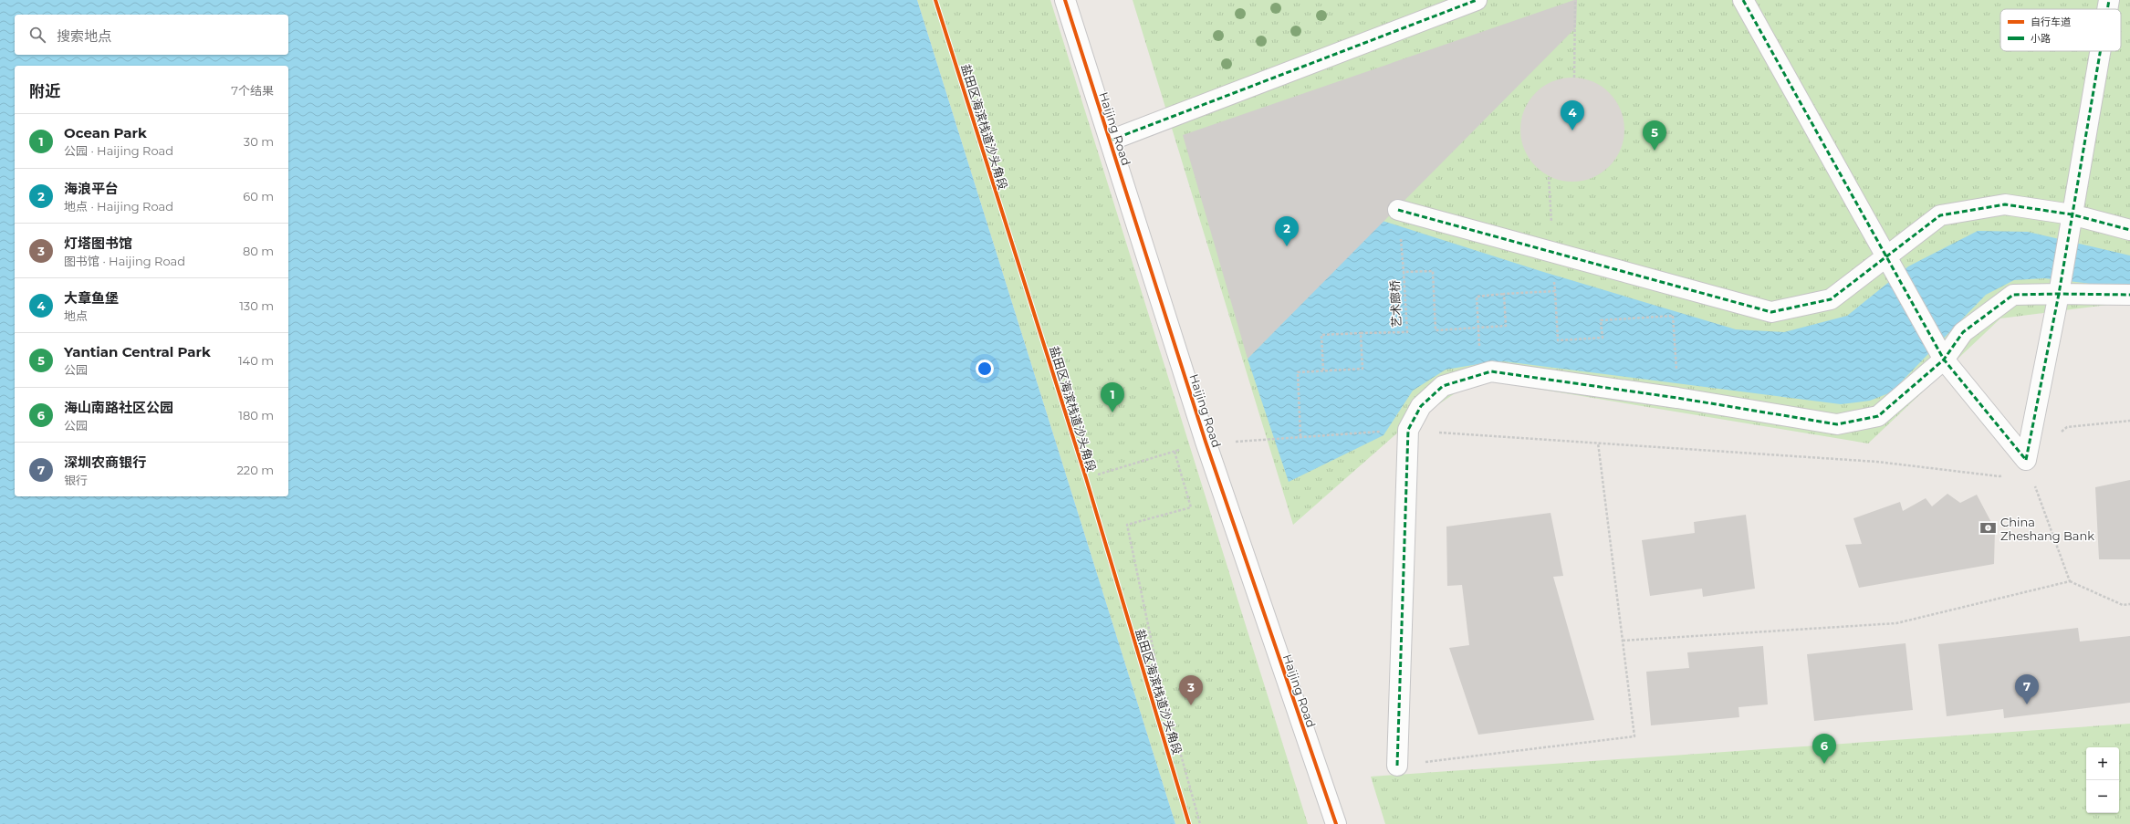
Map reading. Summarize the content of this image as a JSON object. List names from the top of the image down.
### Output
{
  "streets": {
    "street": ["Haijing Road"],
    "path": ["艺术廊桥"],
    "cycle path": ["盐田区海滨栈道沙头角段"]
  },
  "places": {
    "bank": ["China Zheshang Bank"]
  },
  "legend": ["自行车道", "小路"],
  "page": {
    "search": "搜索地点",
    "heading": ["附近", "7个结果"],
    "pins": [
      "4",
      "5",
      "2",
      "1",
      "7",
      "3",
      "6"
    ],
    "list": [
      {
        "mark": "1",
        "name": "Ocean Park",
        "note": "公园 · Haijing Road",
        "value": "30 m"
      },
      {
        "mark": "2",
        "name": "海浪平台",
        "note": "地点 · Haijing Road",
        "value": "60 m"
      },
      {
        "mark": "3",
        "name": "灯塔图书馆",
        "note": "图书馆 · Haijing Road",
        "value": "80 m"
      },
      {
        "mark": "4",
        "name": "大章鱼堡",
        "note": "地点",
        "value": "130 m"
      },
      {
        "mark": "5",
        "name": "Yantian Central Park",
        "note": "公园",
        "value": "140 m"
      },
      {
        "mark": "6",
        "name": "海山南路社区公园",
        "note": "公园",
        "value": "180 m"
      },
      {
        "mark": "7",
        "name": "深圳农商银行",
        "note": "银行",
        "value": "220 m"
      }
    ],
    "map_buttons": ["+", "−"]
  }
}
